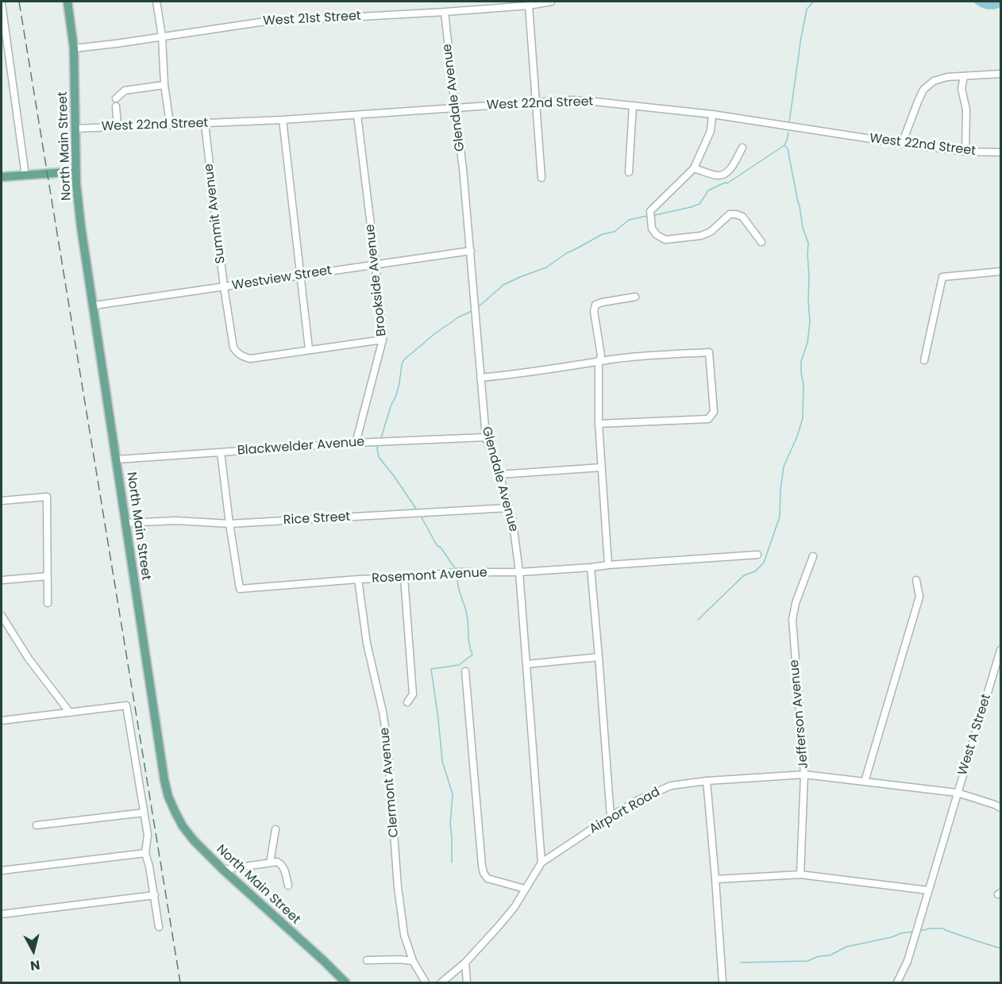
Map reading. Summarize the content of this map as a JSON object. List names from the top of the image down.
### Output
{
  "streets": {
    "main road": ["North Main Street"],
    "street": [
      "West 21st Street",
      "Glendale Avenue",
      "West 22nd Street",
      "Summit Avenue",
      "Westview Street",
      "Brookside Avenue",
      "Blackwelder Avenue",
      "Rice Street",
      "Rosemont Avenue",
      "Jefferson Avenue",
      "West A Street",
      "Clermont Avenue",
      "Airport Road"
    ]
  },
  "crossings": [
    ["West 21st Street", "Glendale Avenue"],
    ["West 21st Street", "North Main Street"],
    ["Glendale Avenue", "West 22nd Street"],
    ["Glendale Avenue", "Westview Street"],
    ["Glendale Avenue", "Blackwelder Avenue"],
    ["Glendale Avenue", "Rice Street"],
    ["Glendale Avenue", "Rosemont Avenue"],
    ["Glendale Avenue", "Airport Road"],
    ["West 22nd Street", "North Main Street"],
    ["West 22nd Street", "Summit Avenue"],
    ["West 22nd Street", "Brookside Avenue"],
    ["North Main Street", "Westview Street"],
    ["North Main Street", "Blackwelder Avenue"],
    ["North Main Street", "Rice Street"],
    ["Summit Avenue", "Westview Street"],
    ["Summit Avenue", "Brookside Avenue"],
    ["Westview Street", "Brookside Avenue"],
    ["Brookside Avenue", "Blackwelder Avenue"],
    ["Blackwelder Avenue", "Rosemont Avenue"],
    ["Rice Street", "Rosemont Avenue"],
    ["Rosemont Avenue", "Clermont Avenue"],
    ["Jefferson Avenue", "Airport Road"],
    ["West A Street", "Airport Road"]
  ],
  "north": "bottom"
}
